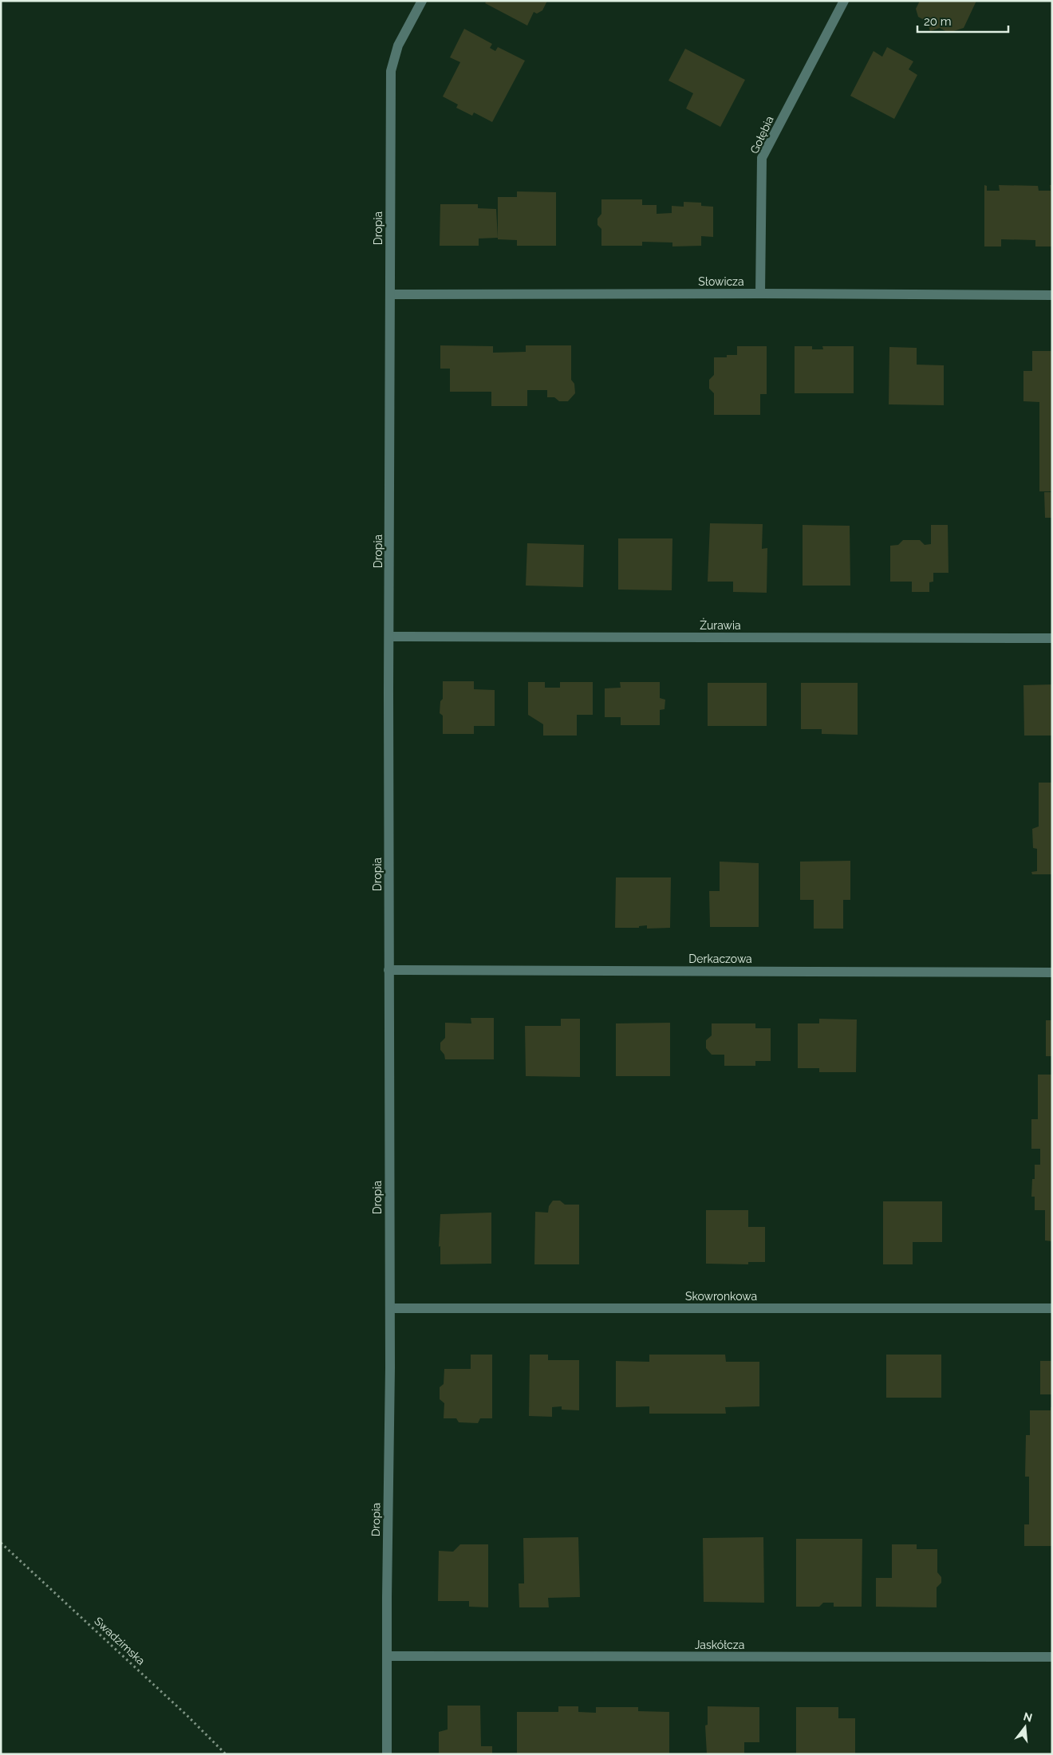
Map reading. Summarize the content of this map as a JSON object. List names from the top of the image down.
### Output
{
  "streets": {
    "street": [
      "Gołębia",
      "Dropia",
      "Słowicza",
      "Żurawia",
      "Derkaczowa",
      "Skowronkowa",
      "Jaskółcza"
    ],
    "path": ["Swadzimska"]
  },
  "crossings": [
    ["Gołębia", "Słowicza"],
    ["Dropia", "Słowicza"],
    ["Dropia", "Żurawia"],
    ["Dropia", "Derkaczowa"],
    ["Dropia", "Skowronkowa"],
    ["Dropia", "Jaskółcza"]
  ],
  "scale_bar": "20 m",
  "north": "top"
}
